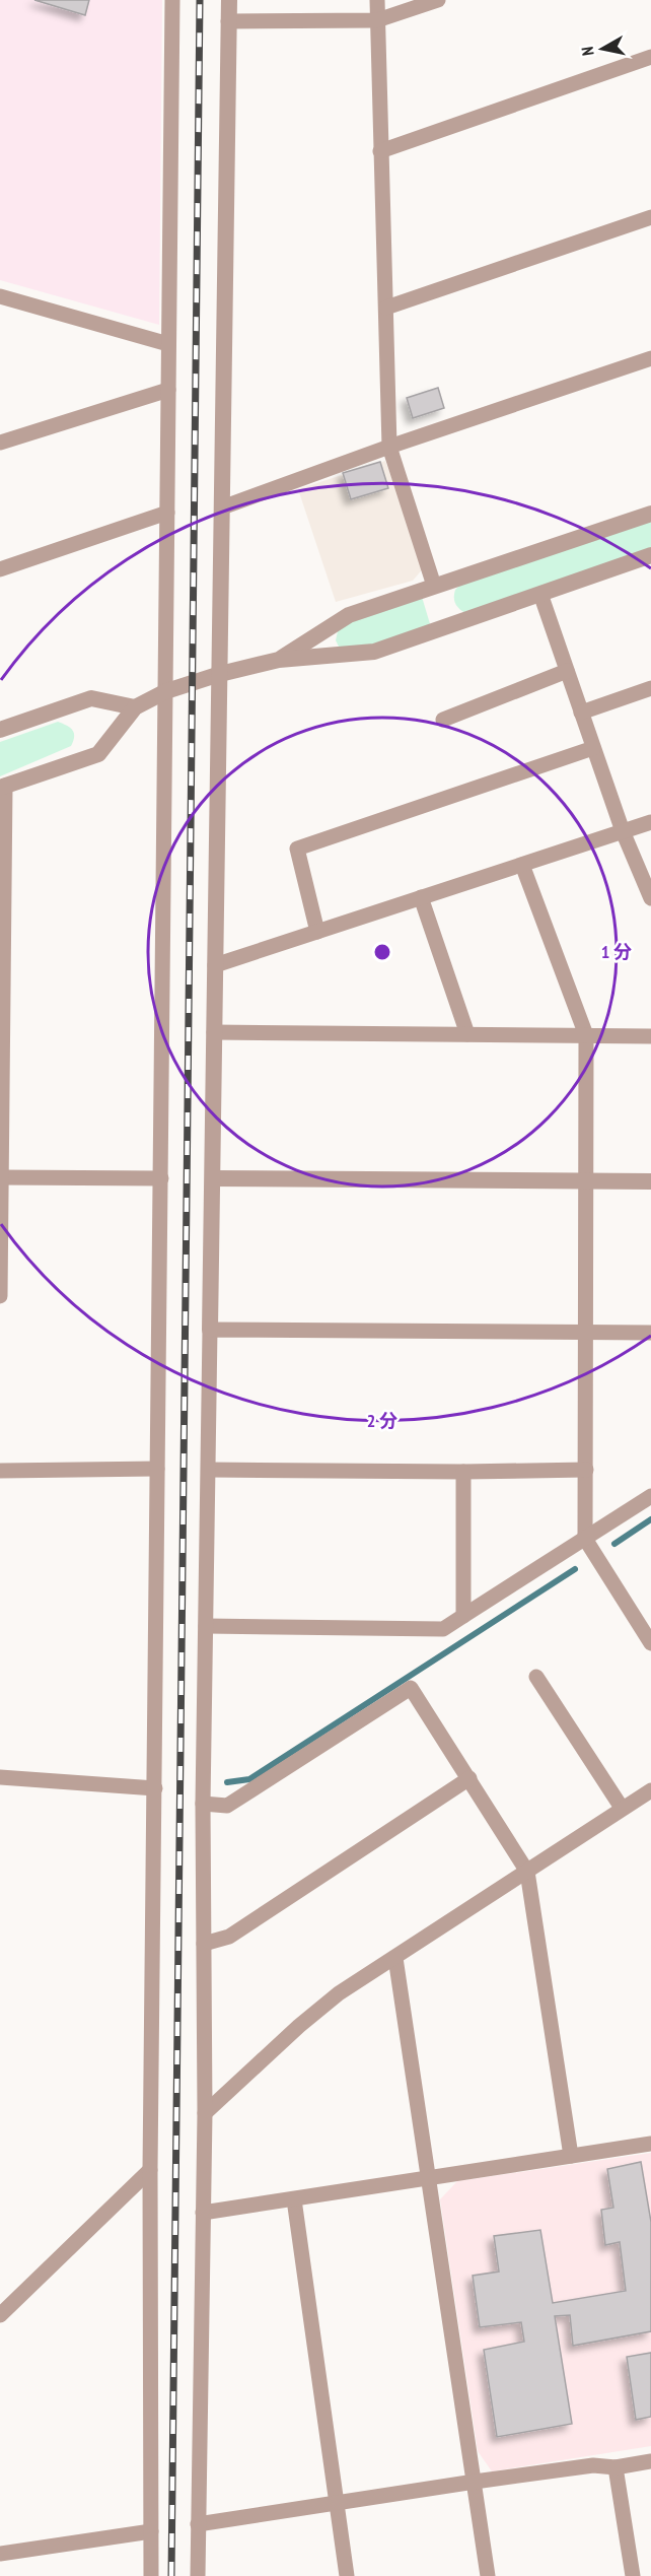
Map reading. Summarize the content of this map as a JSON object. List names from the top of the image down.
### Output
{
  "north": "left",
  "rings": ["1 分", "2 分"]
}
